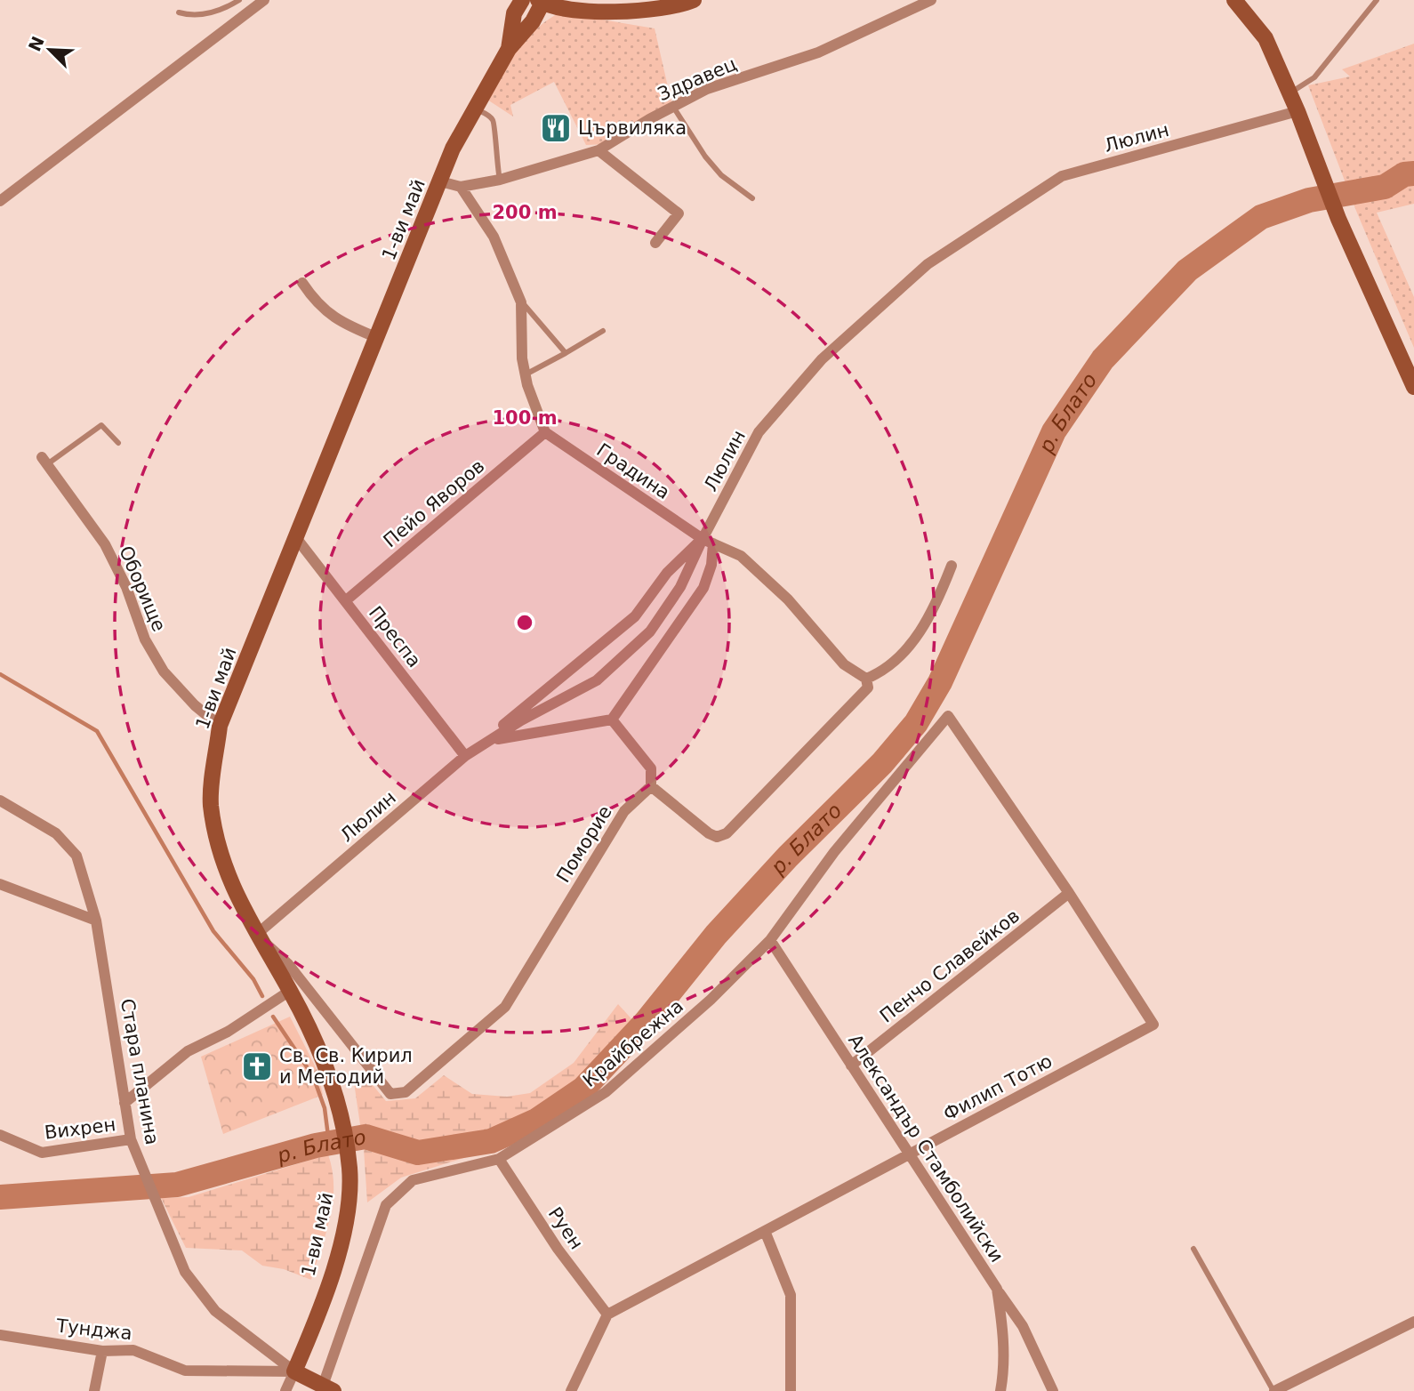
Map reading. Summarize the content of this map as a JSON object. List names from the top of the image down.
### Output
{
  "streets": {
    "street": [
      "Здравец",
      "Люлин",
      "1-ви май",
      "Градина",
      "Пейо Яворов",
      "Оборище",
      "Преспа",
      "Поморие",
      "Пенчо Славейков",
      "Крайбрежна",
      "Стара планина",
      "Филип Тотю",
      "Вихрен",
      "Александър Стамболийски",
      "Руен",
      "Тунджа"
    ]
  },
  "crossings": [
    ["Здравец", "1-ви май"],
    ["Люлин", "1-ви май"],
    ["Люлин", "Градина"],
    ["Люлин", "Преспа"],
    ["Люлин", "Поморие"],
    ["1-ви май", "Оборище"],
    ["1-ви май", "Преспа"],
    ["1-ви май", "Поморие"],
    ["1-ви май", "Стара планина"],
    ["1-ви май", "Тунджа"],
    ["Градина", "Пейо Яворов"],
    ["Пейо Яворов", "Преспа"],
    ["Пенчо Славейков", "Филип Тотю"],
    ["Пенчо Славейков", "Александър Стамболийски"],
    ["Крайбрежна", "Филип Тотю"],
    ["Крайбрежна", "Александър Стамболийски"],
    ["Крайбрежна", "Руен"],
    ["Стара планина", "Вихрен"],
    ["Стара планина", "Тунджа"],
    ["Филип Тотю", "Александър Стамболийски"],
    ["Филип Тотю", "Руен"]
  ],
  "water": ["р. Блато"],
  "places": {
    "restaurant": ["Цървиляка"],
    "church": ["Св. Св. Кирил и Методий"]
  },
  "north": "top left",
  "rings": ["200 m", "100 m"]
}
